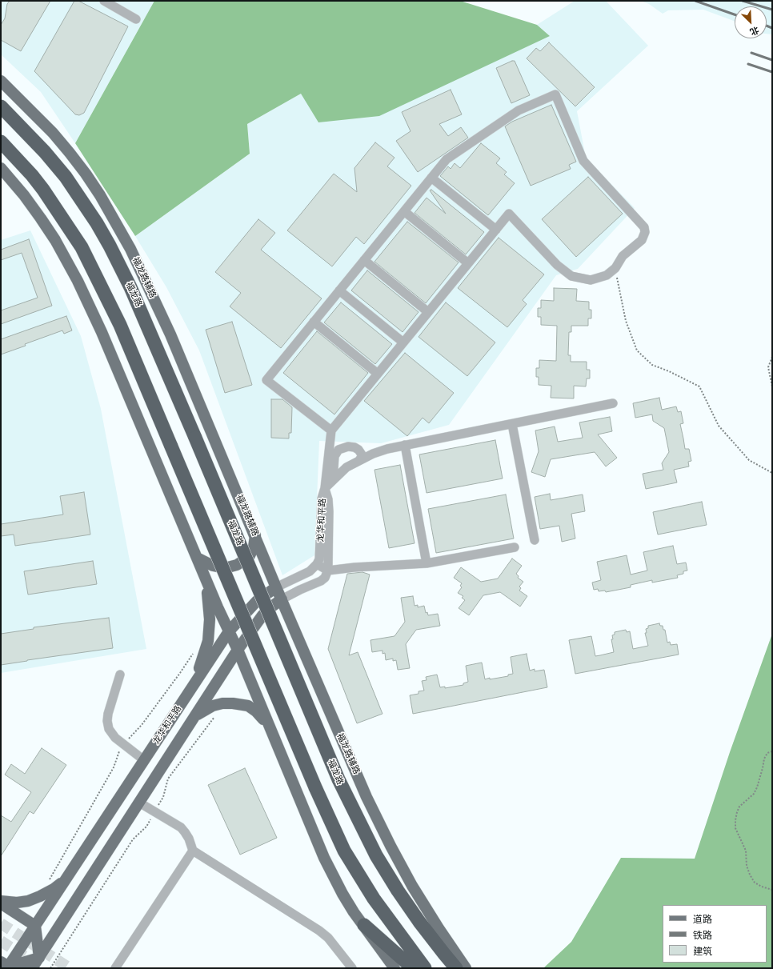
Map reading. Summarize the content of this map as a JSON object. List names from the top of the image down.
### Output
{
  "streets": {
    "highway": ["福龙路"],
    "main road": ["福龙路辅路", "龙华和平路"]
  },
  "crossings": [
    ["福龙路辅路", "龙华和平路"]
  ],
  "legend": ["道路", "铁路", "建筑"],
  "north": "bottom right"
}
